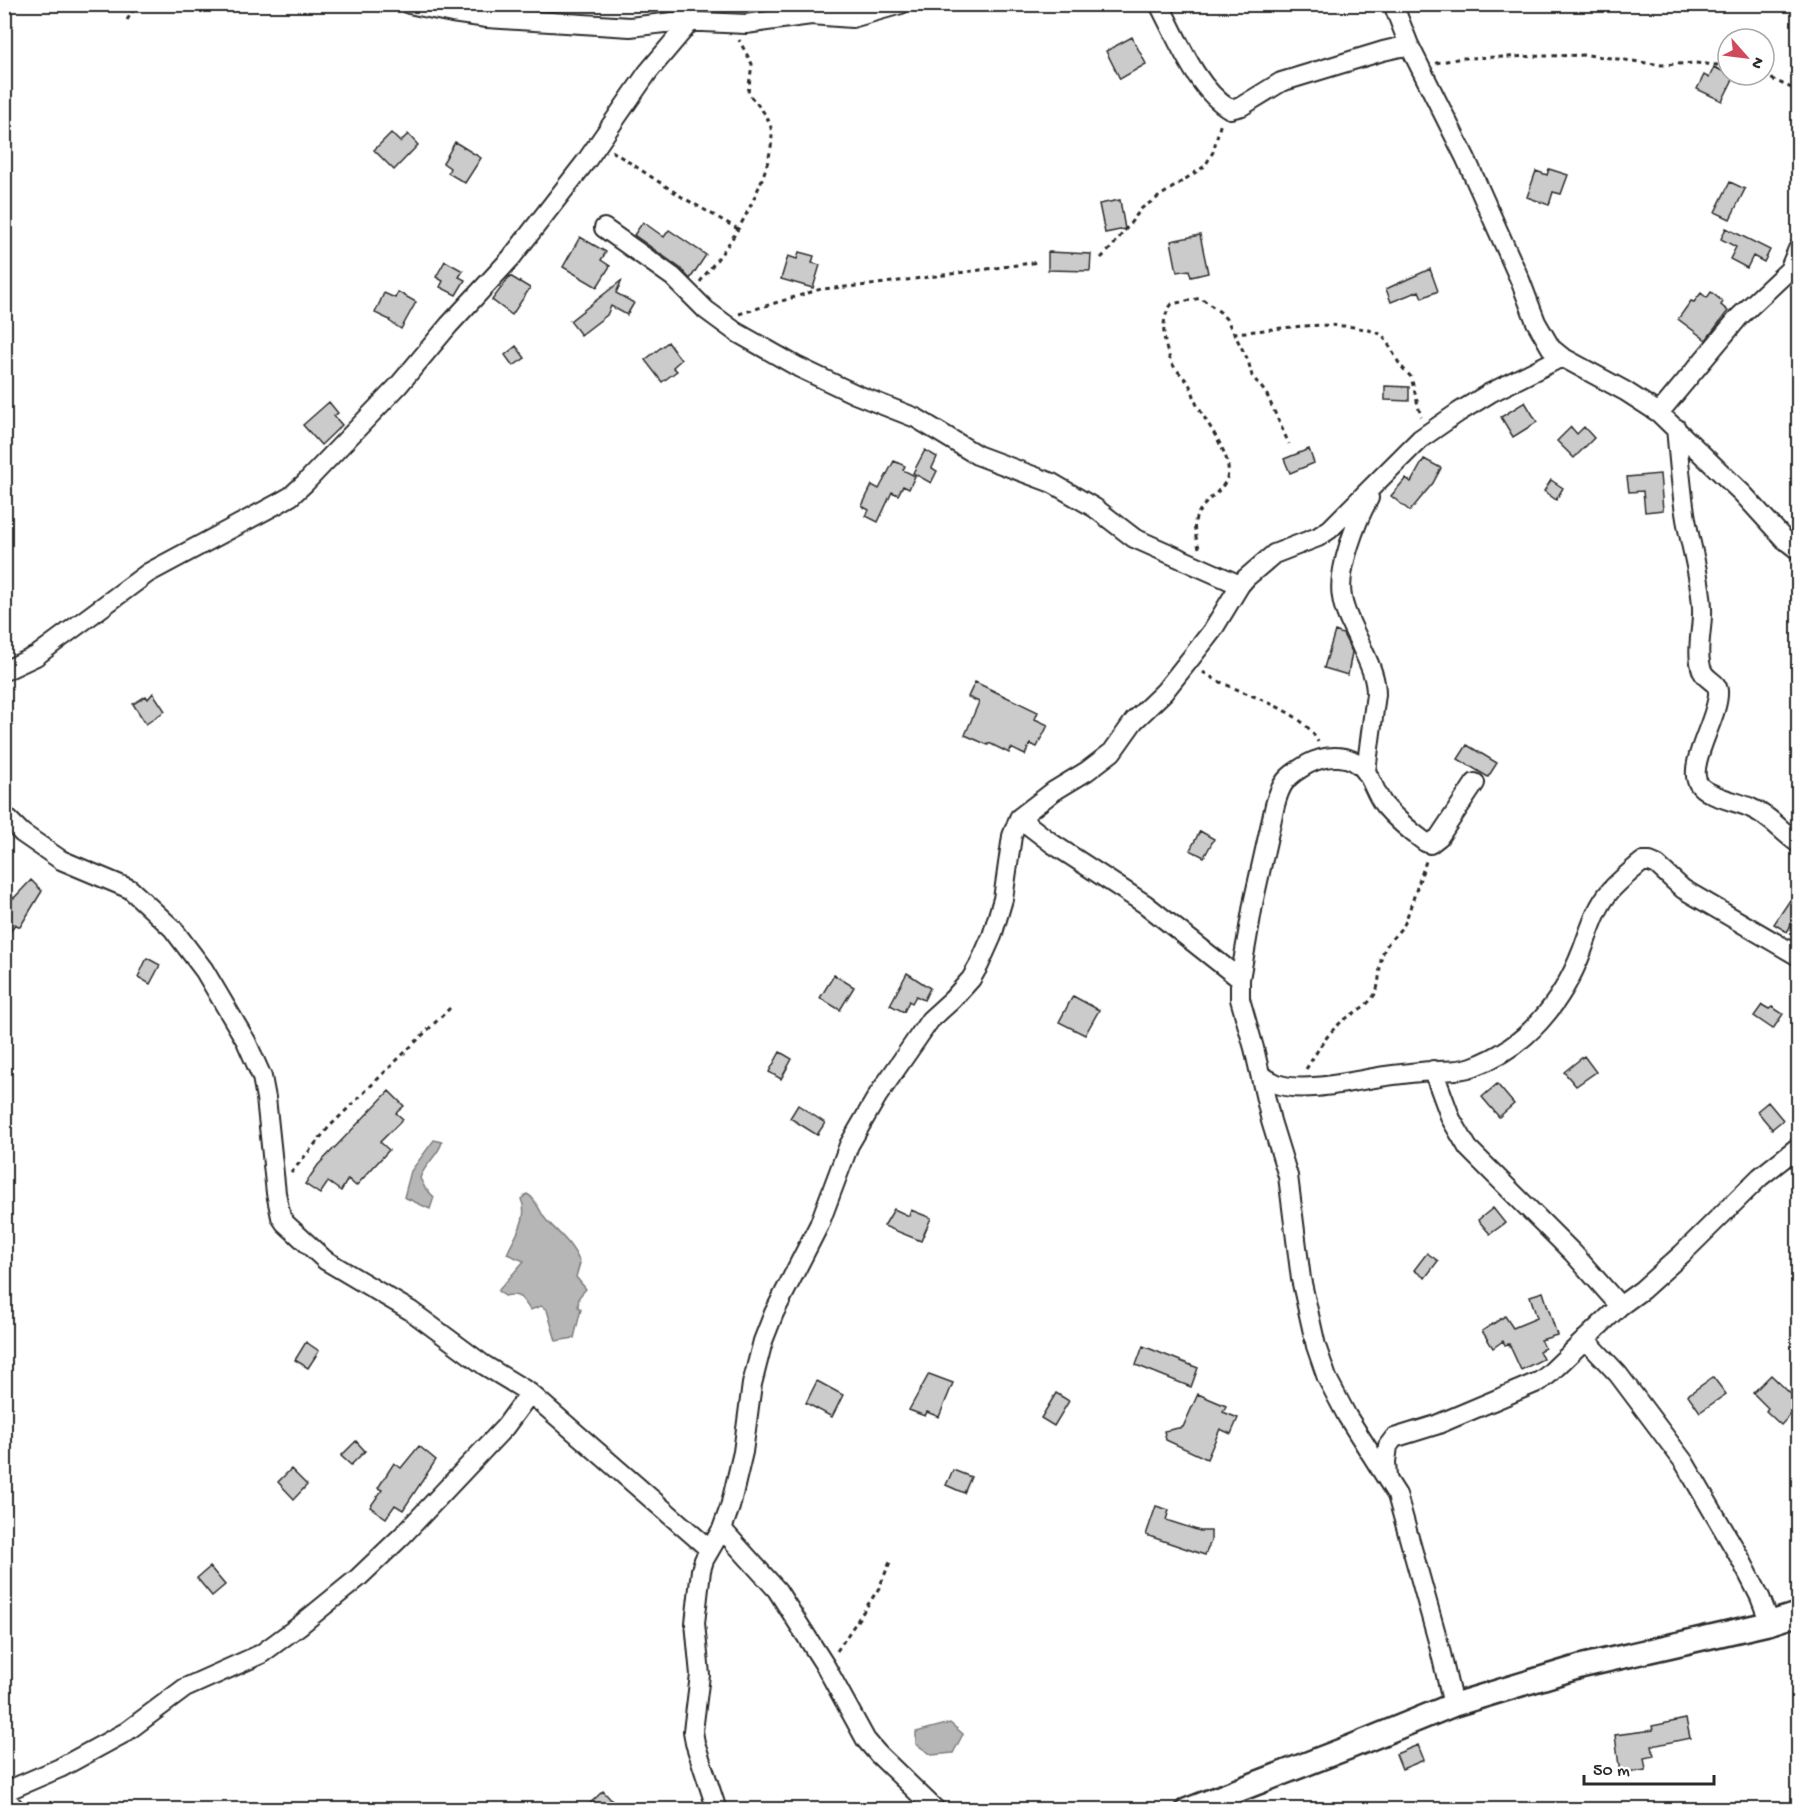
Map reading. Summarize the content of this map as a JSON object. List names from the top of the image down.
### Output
{
  "scale_bar": "50 m",
  "north": "bottom right"
}
